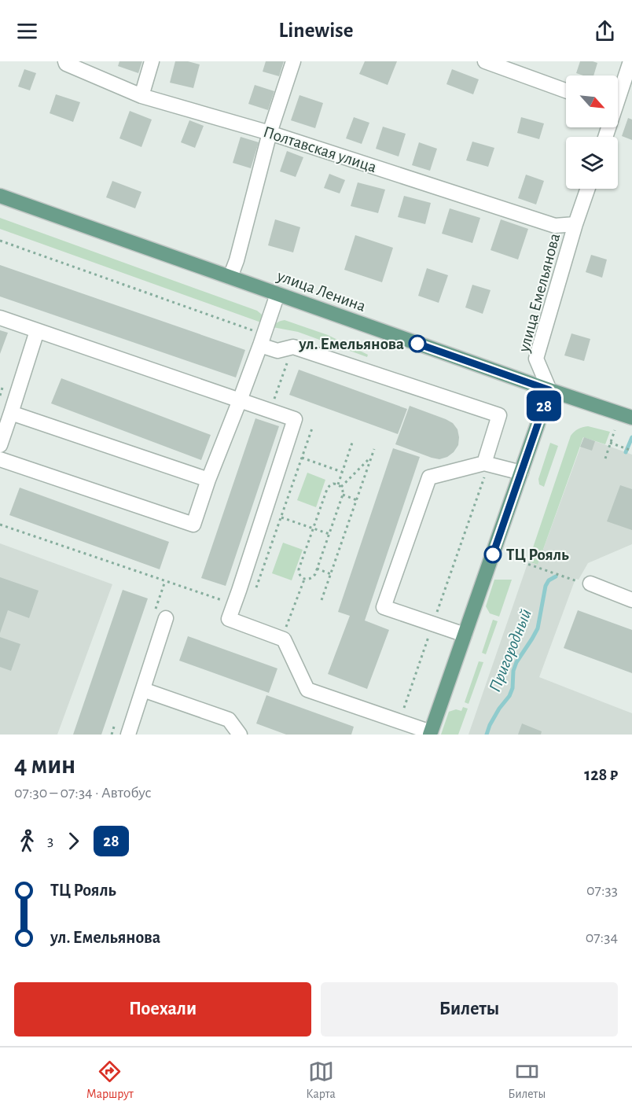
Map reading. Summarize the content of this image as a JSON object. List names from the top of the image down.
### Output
{
  "streets": {
    "main road": ["улица Ленина"],
    "street": ["Полтавская улица", "улица Емельянова"]
  },
  "crossings": [
    ["Полтавская улица", "улица Емельянова"],
    ["улица Ленина", "улица Емельянова"]
  ],
  "water": ["Пригородный"],
  "places": ["ул. Емельянова", "ТЦ Рояль"],
  "lines": ["bus line 28"],
  "north": "bottom right",
  "page": {
    "header": "Linewise",
    "on_map": "28",
    "heading": ["4 мин", "07:30 – 07:34 · Автобус", "128 ₽"],
    "legs": ["3", "28"],
    "list": [
      {
        "name": "ТЦ Рояль",
        "value": "07:33"
      },
      {
        "name": "ул. Емельянова",
        "value": "07:34"
      }
    ],
    "buttons": ["Поехали", "Билеты"],
    "tabs": ["Маршрут", "Карта", "Билеты"]
  }
}
